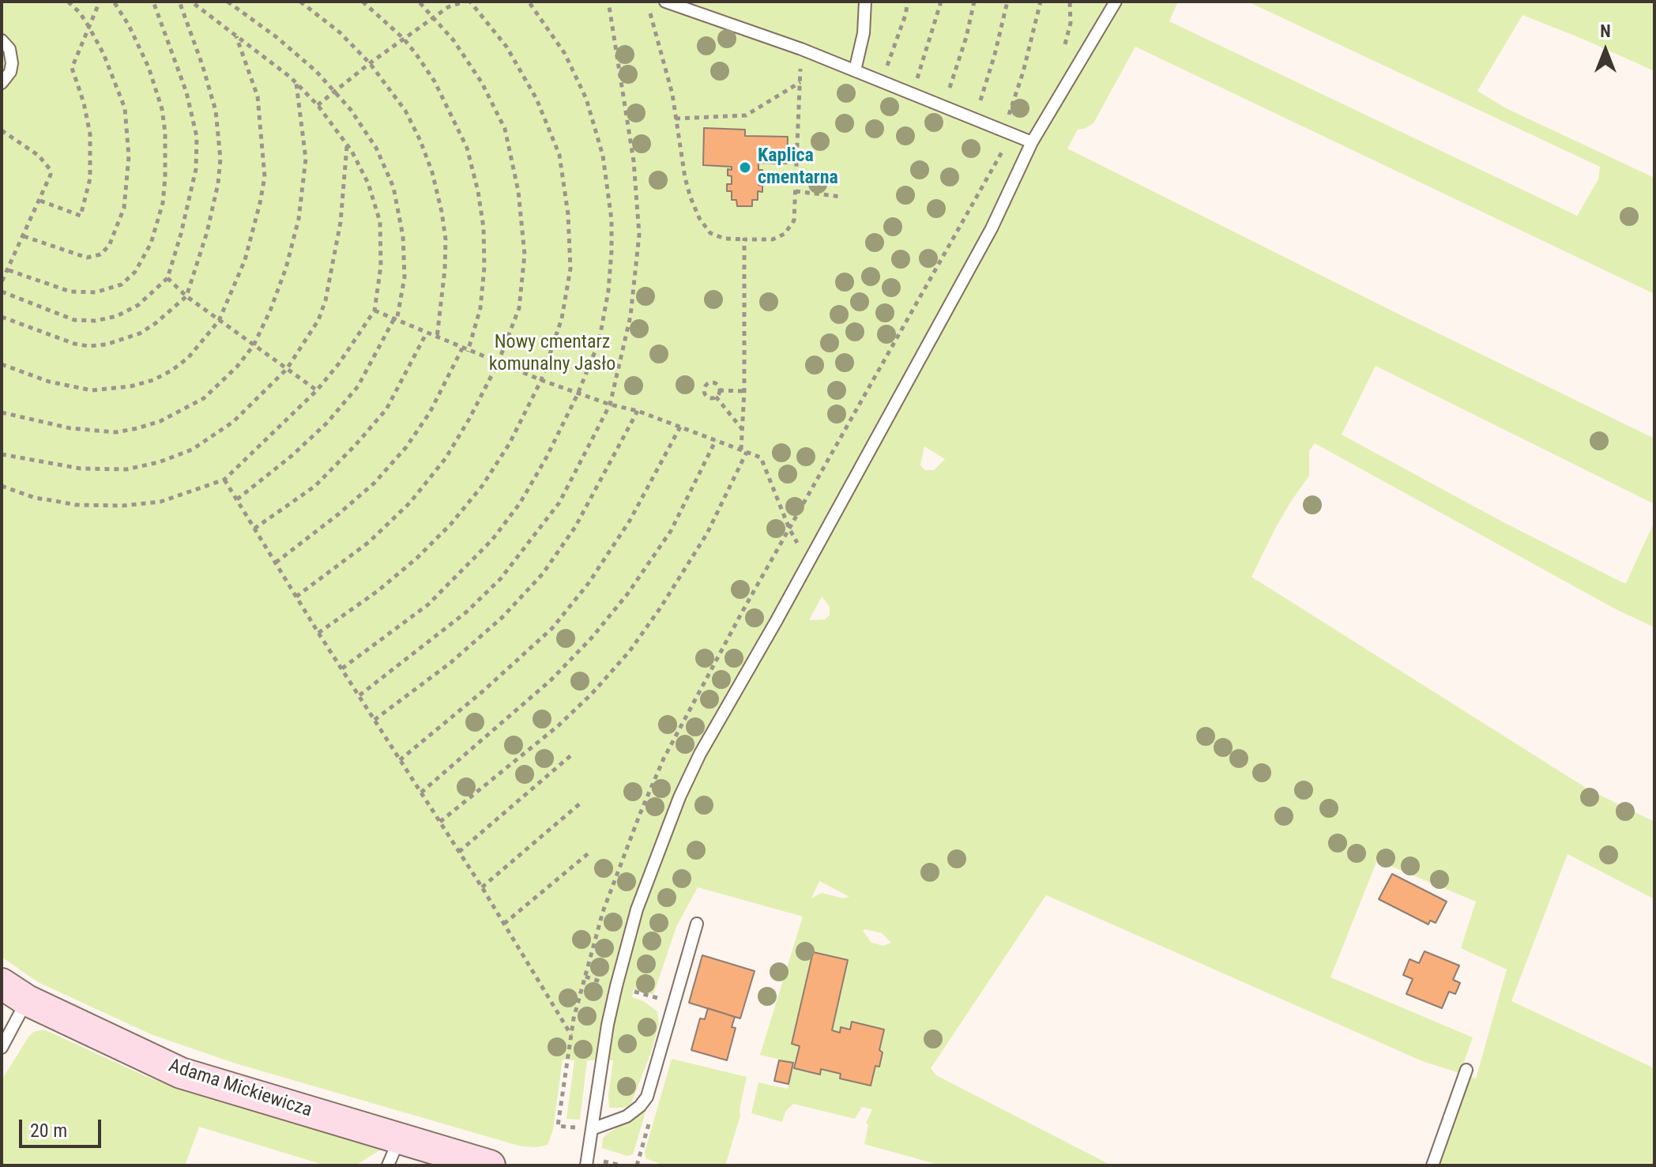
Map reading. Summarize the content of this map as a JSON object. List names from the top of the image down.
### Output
{
  "streets": {
    "street": ["Adama Mickiewicza"]
  },
  "parks": ["Nowy cmentarz komunalny Jasło"],
  "places": ["Kaplica cmentarna"],
  "scale_bar": "20 m",
  "north": "top"
}
